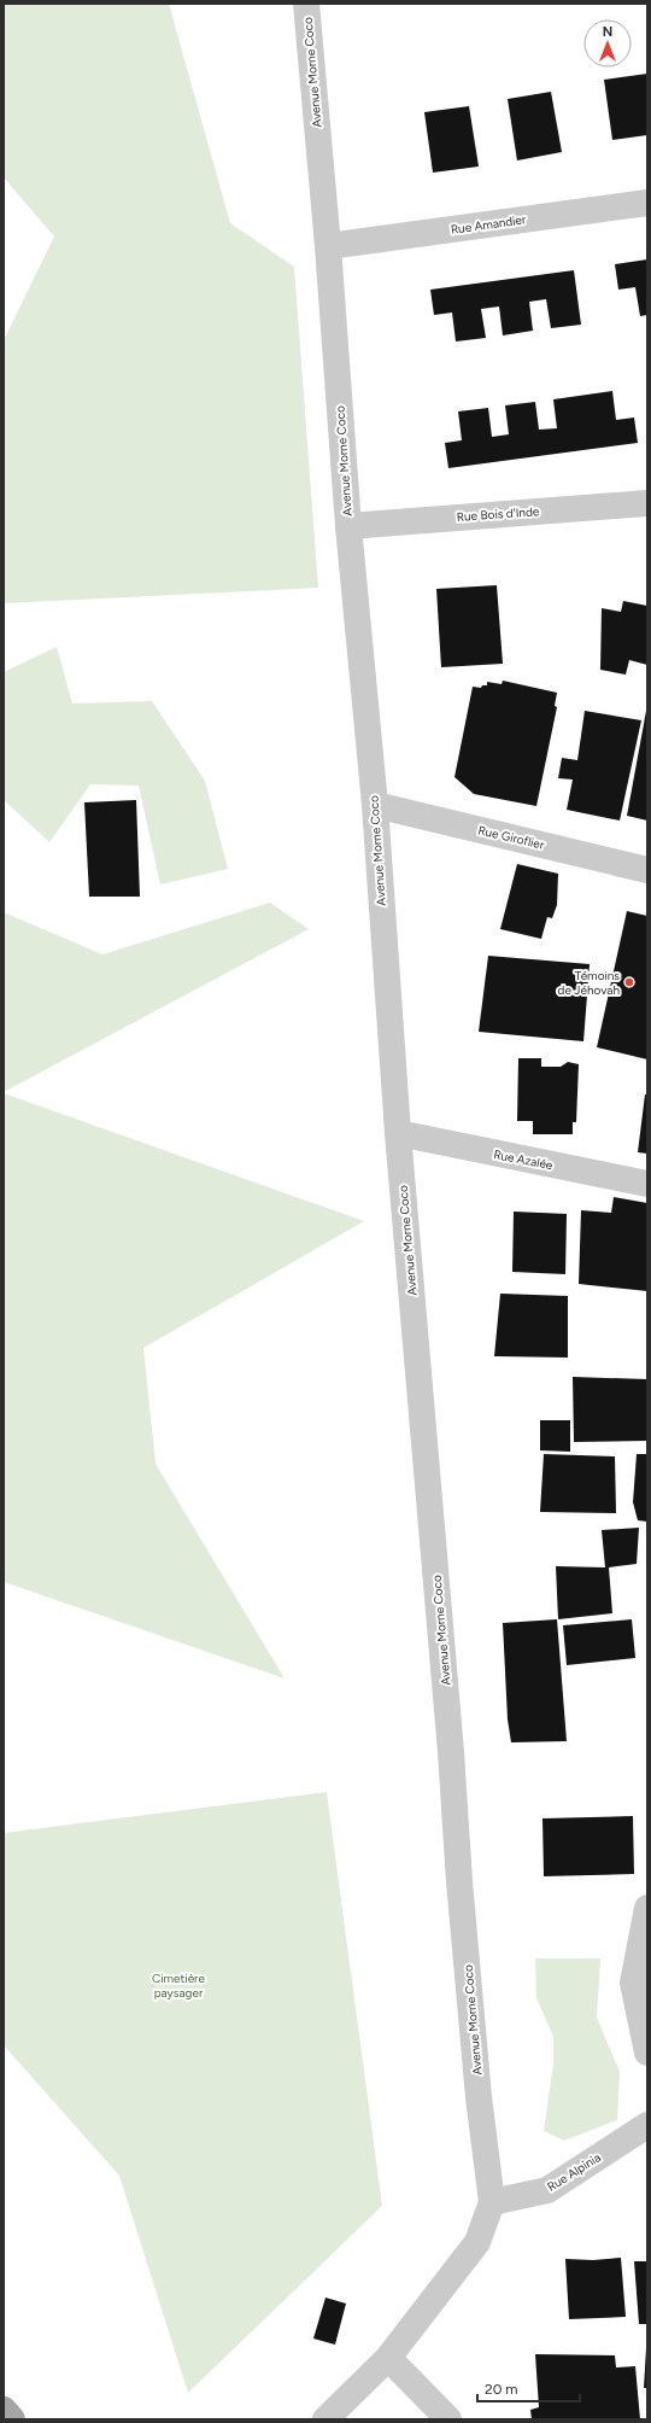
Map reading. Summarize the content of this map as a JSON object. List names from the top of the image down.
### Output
{
  "streets": {
    "street": [
      "Avenue Morne Coco",
      "Rue Amandier",
      "Rue Bois d'Inde",
      "Rue Giroflier",
      "Rue Azalée",
      "Rue Alpinia"
    ]
  },
  "crossings": [
    ["Avenue Morne Coco", "Rue Amandier"],
    ["Avenue Morne Coco", "Rue Bois d'Inde"],
    ["Avenue Morne Coco", "Rue Giroflier"],
    ["Avenue Morne Coco", "Rue Azalée"],
    ["Avenue Morne Coco", "Rue Alpinia"]
  ],
  "parks": ["Cimetière paysager"],
  "places": ["Témoins de Jéhovah"],
  "scale_bar": "20 m",
  "north": "top"
}
